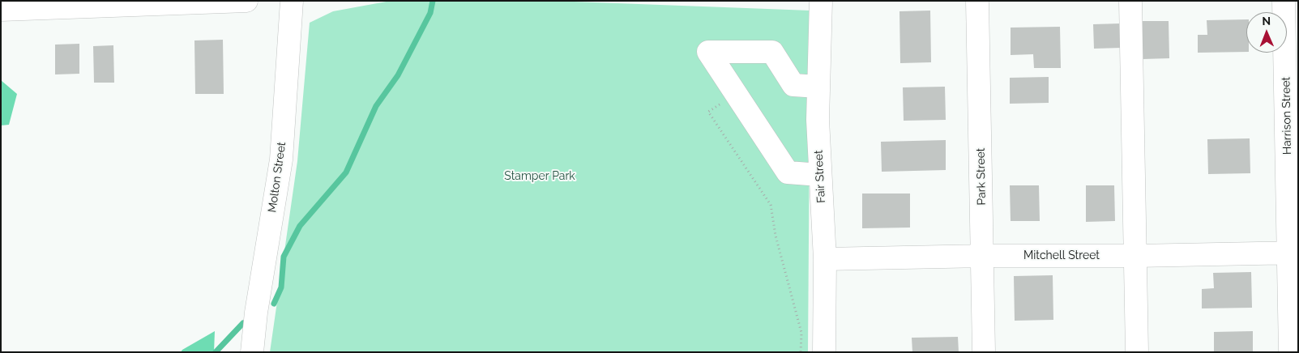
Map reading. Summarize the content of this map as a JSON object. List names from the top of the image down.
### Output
{
  "streets": {
    "street": [
      "Harrison Street",
      "Fair Street",
      "Park Street",
      "Molton Street",
      "Mitchell Street"
    ]
  },
  "crossings": [
    ["Harrison Street", "Mitchell Street"],
    ["Fair Street", "Mitchell Street"],
    ["Park Street", "Mitchell Street"]
  ],
  "parks": ["Stamper Park"],
  "north": "top"
}
